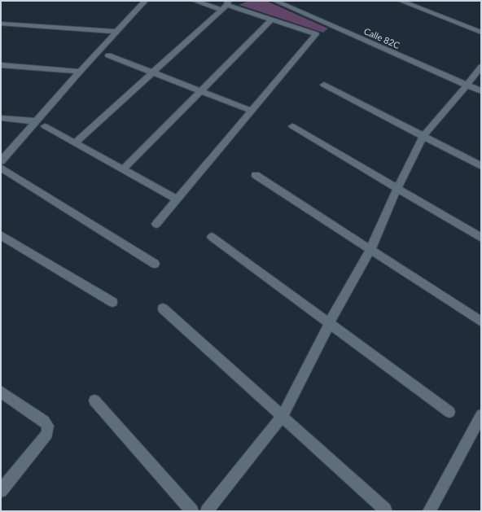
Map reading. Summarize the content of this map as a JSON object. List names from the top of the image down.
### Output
{
  "streets": {
    "street": ["Calle 82C"]
  }
}
